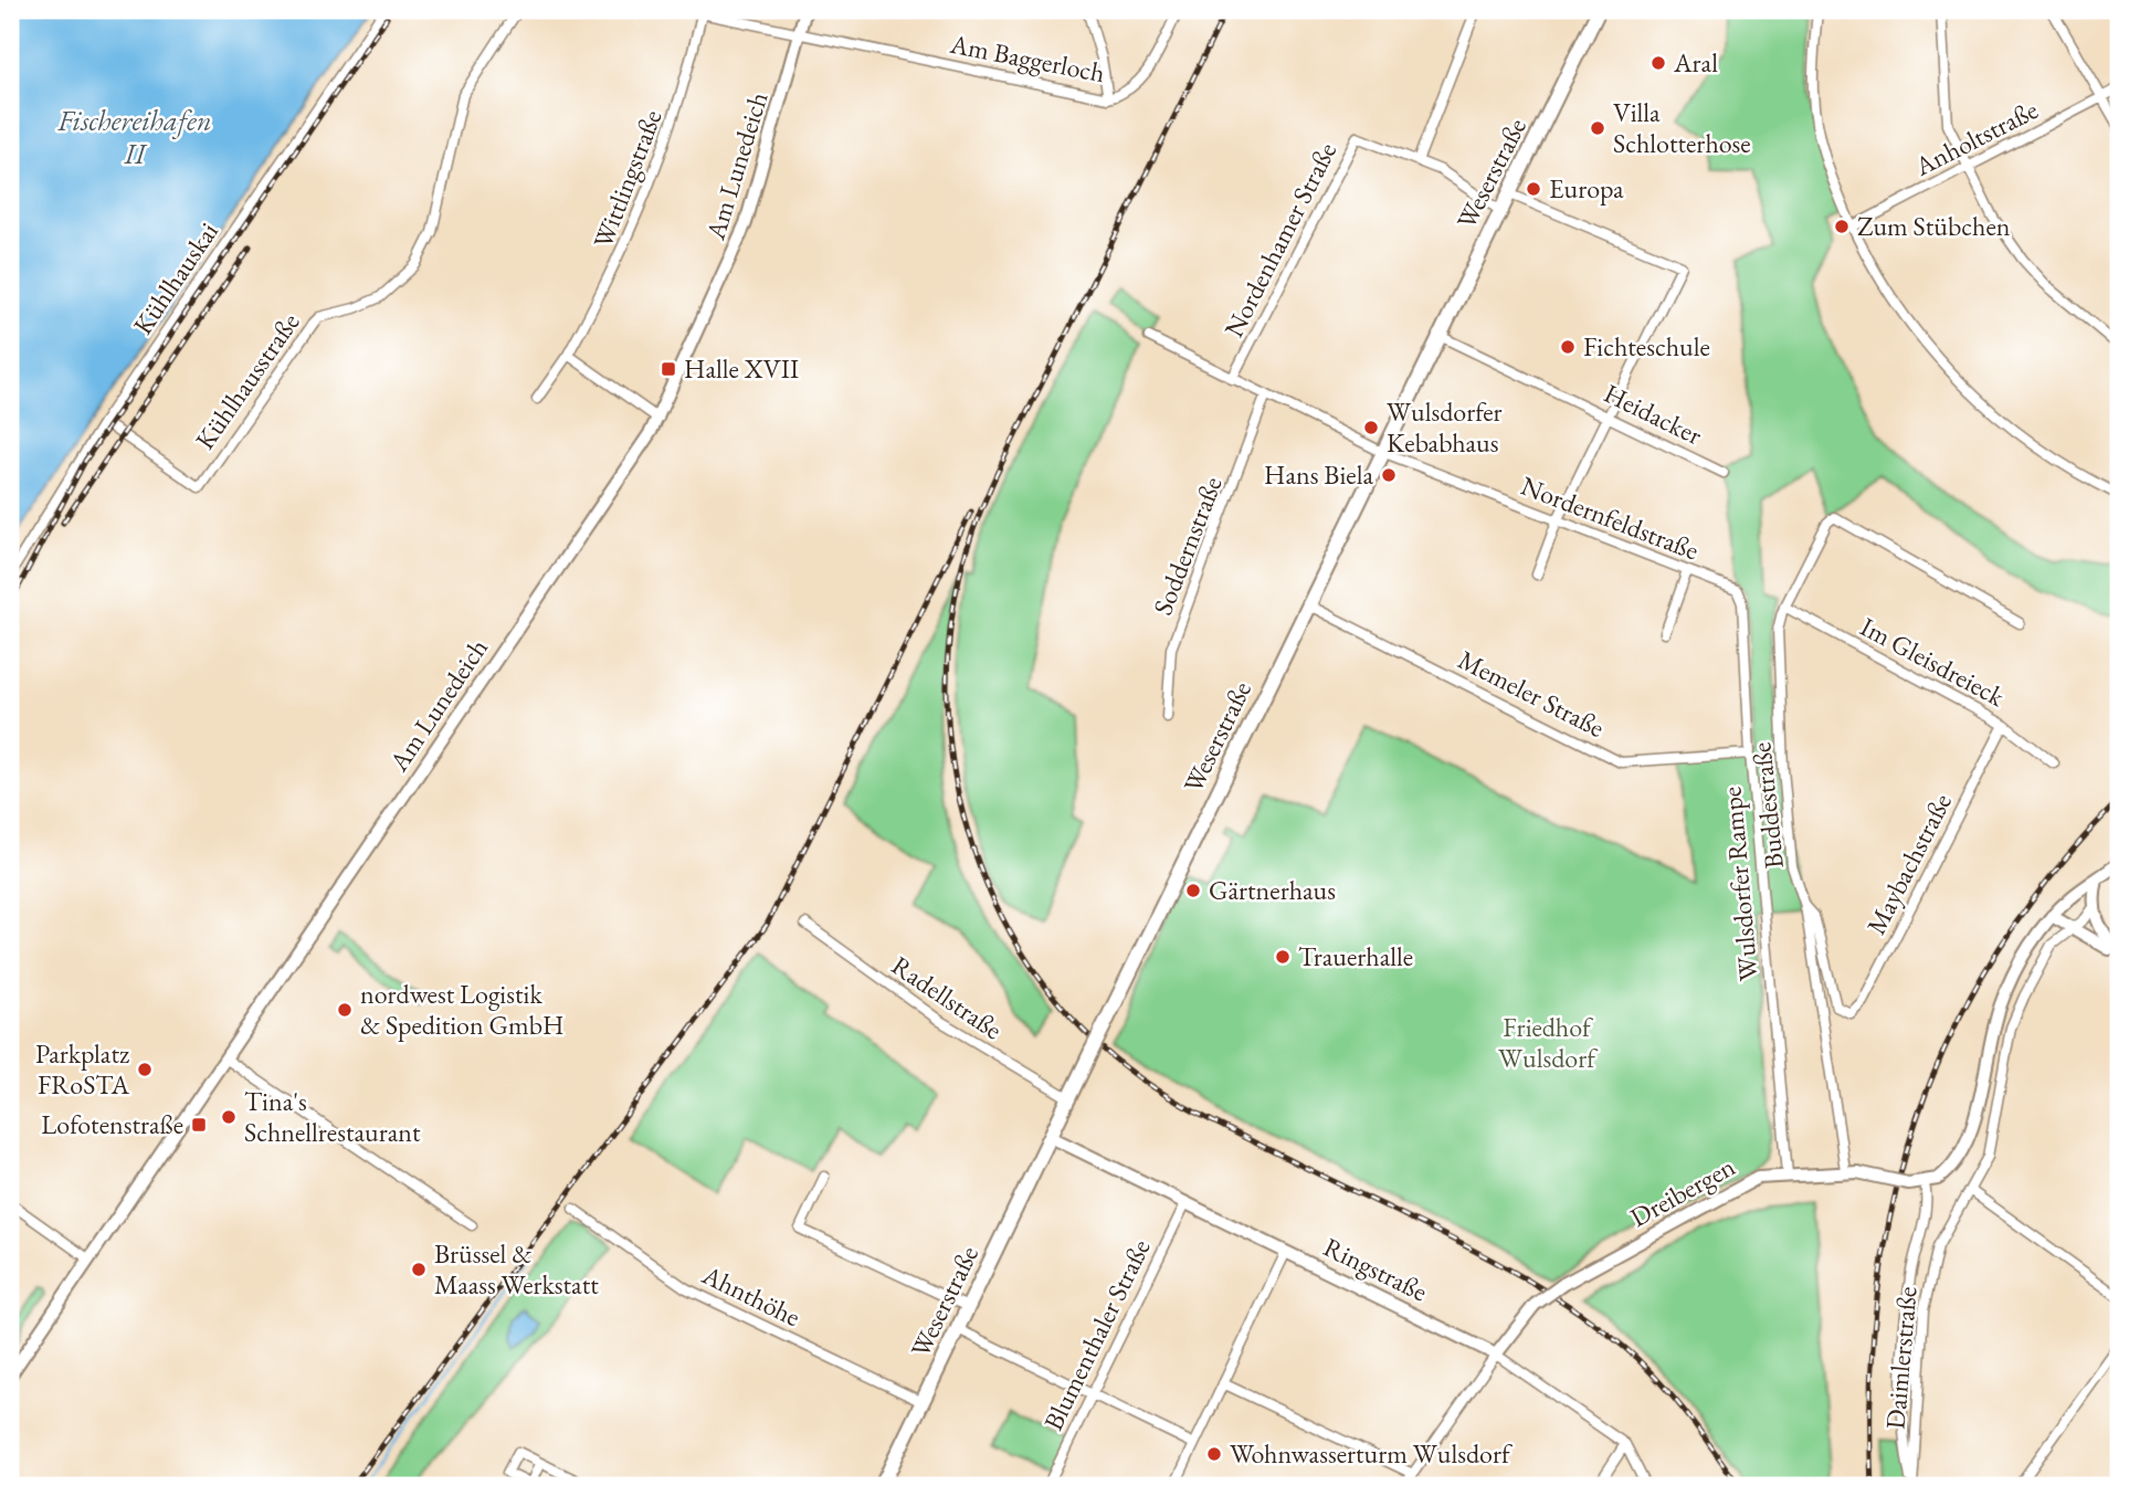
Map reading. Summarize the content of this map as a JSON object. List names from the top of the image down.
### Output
{
  "streets": {
    "main road": ["Weserstraße"],
    "street": [
      "Am Baggerloch",
      "Anholtstraße",
      "Am Lunedeich",
      "Wittlingstraße",
      "Nordenhamer Straße",
      "Kühlhauskai",
      "Kühlhausstraße",
      "Heidacker",
      "Nordernfeldstraße",
      "Soddernstraße",
      "Im Gleisdreieck",
      "Memeler Straße",
      "Buddestraße",
      "Maybachstraße",
      "Wulsdorfer Rampe",
      "Radellstraße",
      "Dreibergen",
      "Ringstraße",
      "Ahnthöhe",
      "Blumenthaler Straße",
      "Daimlerstraße"
    ]
  },
  "crossings": [
    ["Am Baggerloch", "Am Lunedeich"],
    ["Am Baggerloch", "Wittlingstraße"],
    ["Weserstraße", "Heidacker"],
    ["Weserstraße", "Nordernfeldstraße"],
    ["Weserstraße", "Memeler Straße"],
    ["Weserstraße", "Radellstraße"],
    ["Weserstraße", "Ringstraße"],
    ["Weserstraße", "Ahnthöhe"],
    ["Nordenhamer Straße", "Nordernfeldstraße"],
    ["Kühlhauskai", "Kühlhausstraße"],
    ["Nordernfeldstraße", "Soddernstraße"],
    ["Nordernfeldstraße", "Wulsdorfer Rampe"],
    ["Im Gleisdreieck", "Buddestraße"],
    ["Im Gleisdreieck", "Maybachstraße"],
    ["Memeler Straße", "Wulsdorfer Rampe"],
    ["Buddestraße", "Maybachstraße"],
    ["Buddestraße", "Dreibergen"],
    ["Wulsdorfer Rampe", "Dreibergen"],
    ["Dreibergen", "Ringstraße"],
    ["Dreibergen", "Daimlerstraße"],
    ["Ringstraße", "Blumenthaler Straße"]
  ],
  "water": ["Fischereihafen II"],
  "parks": ["Friedhof Wulsdorf"],
  "places": {
    "other": [
      "Aral",
      "Villa Schlotterhose",
      "Europa",
      "Zum Stübchen",
      "Fichteschule",
      "Wulsdorfer Kebabhaus",
      "Hans Biela",
      "Gärtnerhaus",
      "Trauerhalle",
      "nordwest Logistik & Spedition GmbH",
      "Parkplatz FRoSTA",
      "Tina's Schnellrestaurant",
      "Brüssel & Maass Werkstatt",
      "Wohnwasserturm Wulsdorf"
    ],
    "transit": ["Halle XVII", "Lofotenstraße"]
  }
}
